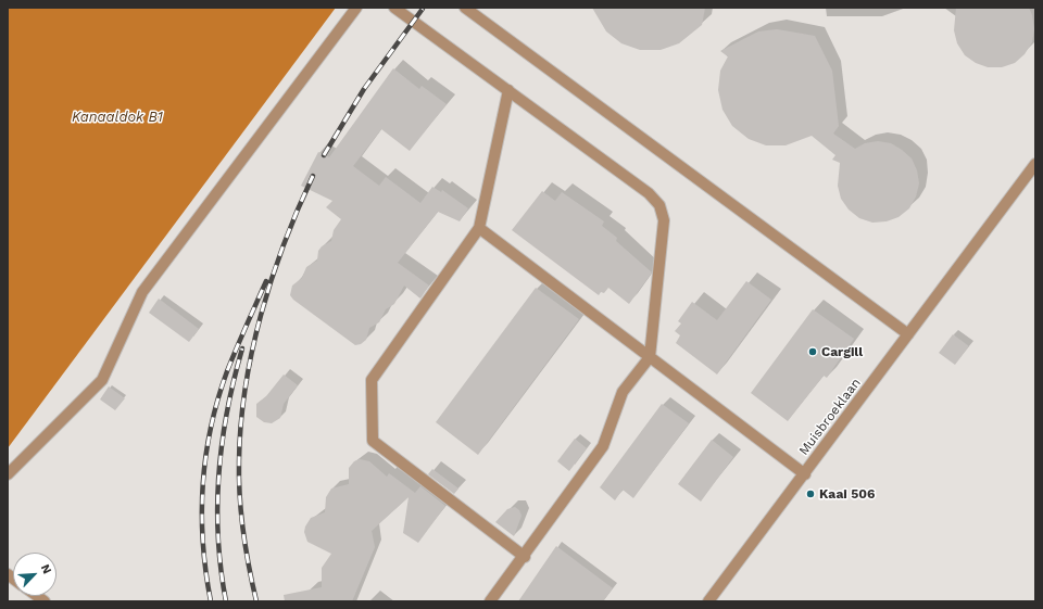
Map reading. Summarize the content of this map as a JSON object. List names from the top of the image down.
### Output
{
  "streets": {
    "lane": ["Muisbroeklaan"]
  },
  "water": ["Kanaaldok B1"],
  "places": ["Cargill", "Kaai 506"],
  "north": "top right"
}
